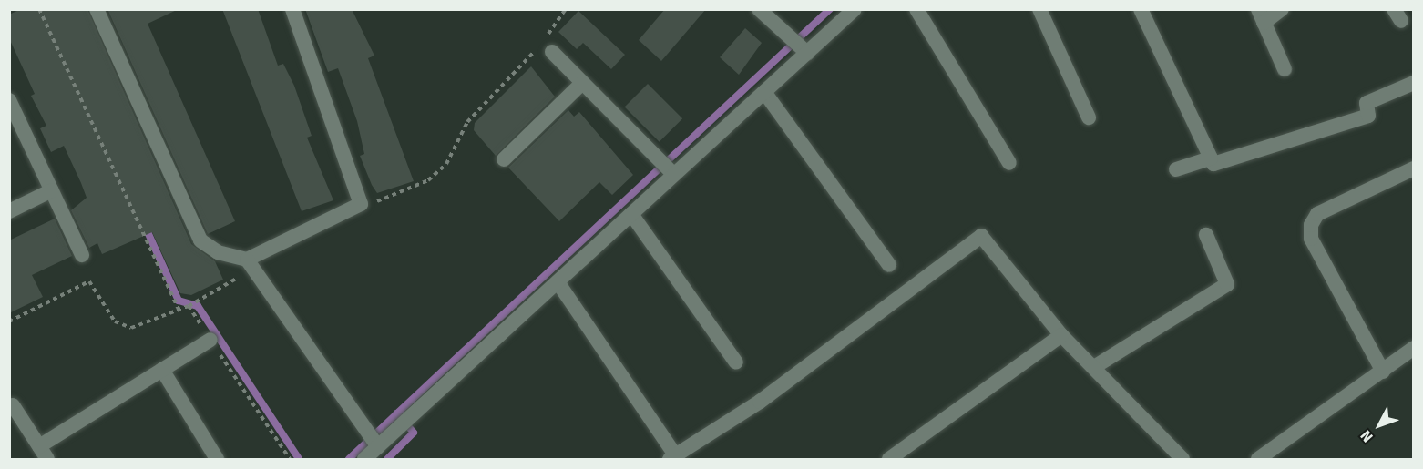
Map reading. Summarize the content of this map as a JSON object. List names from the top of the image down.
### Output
{
  "north": "bottom left"
}
